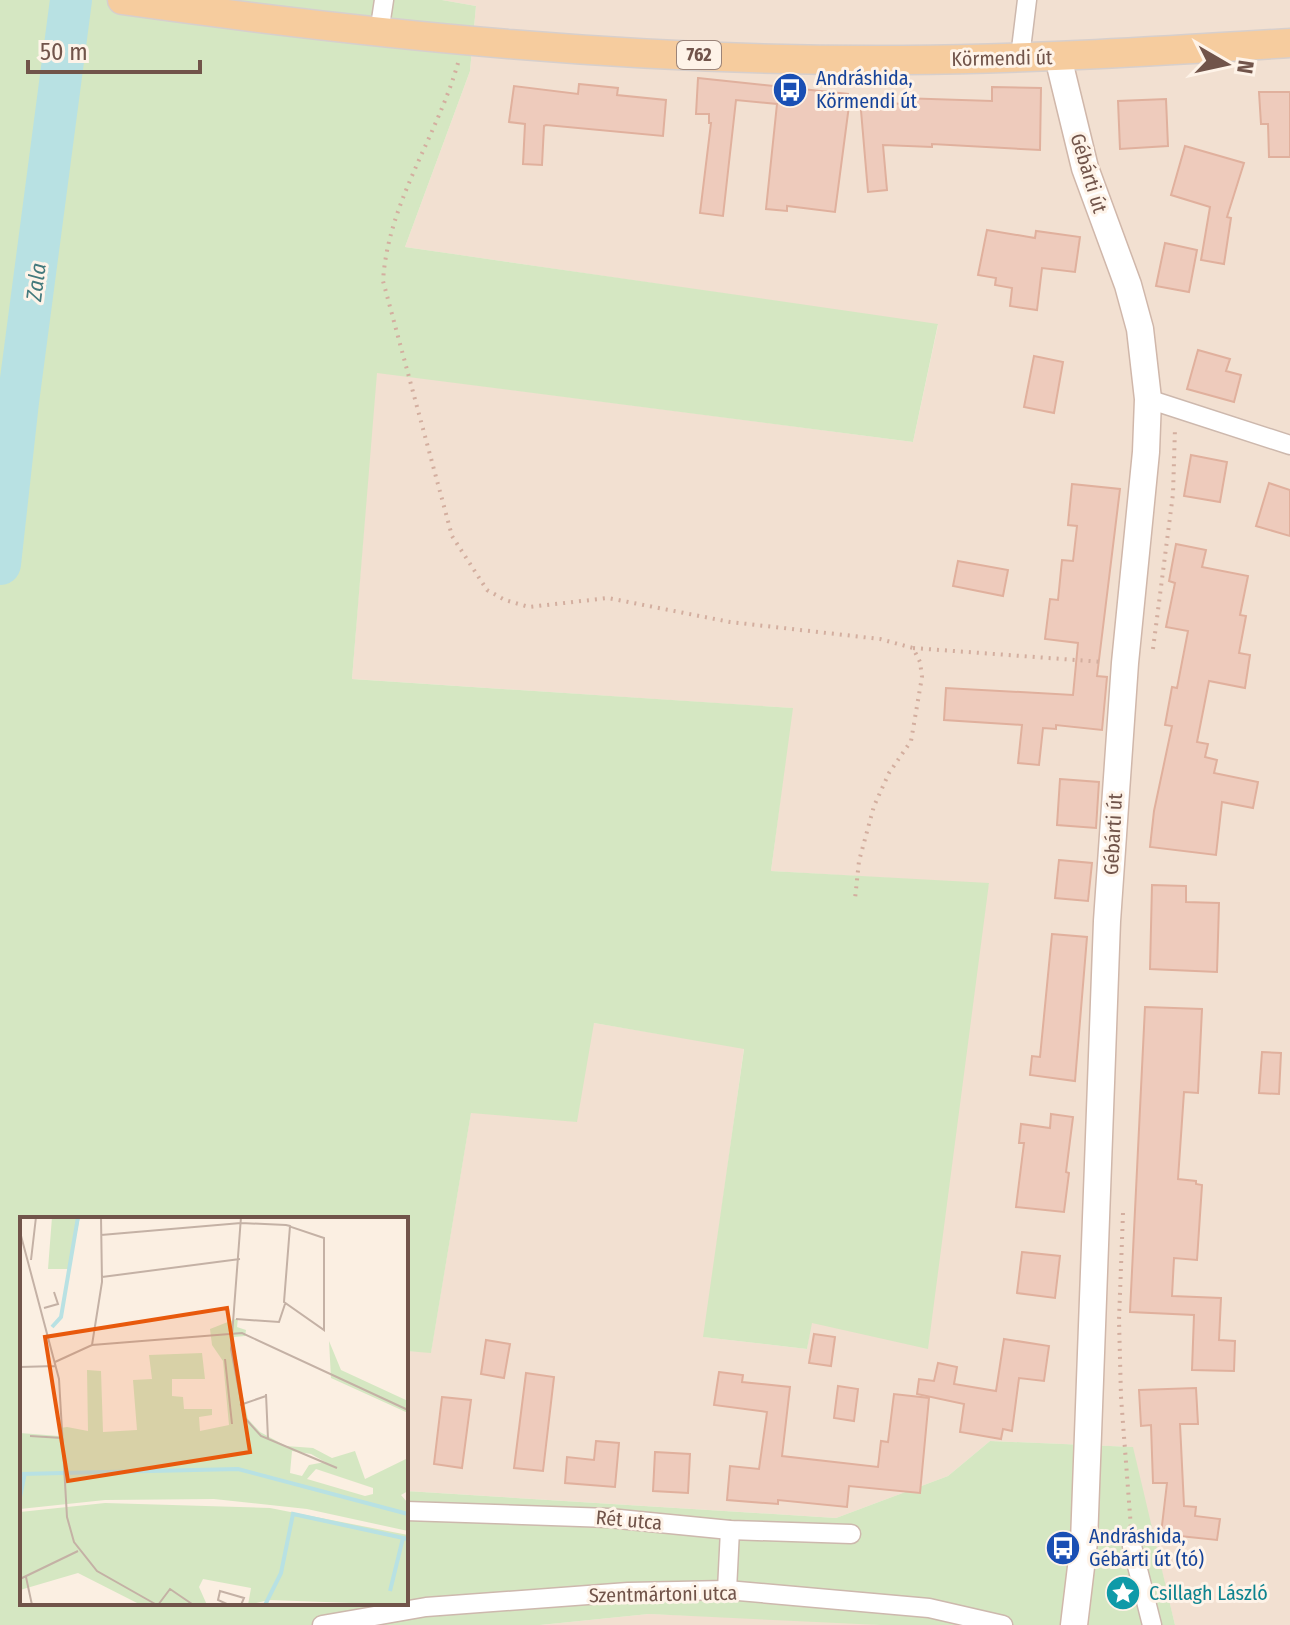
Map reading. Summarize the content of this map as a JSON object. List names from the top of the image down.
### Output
{
  "streets": {
    "main road": ["762", "Körmendi út", "Gébárti út"],
    "street": ["Rét utca", "Szentmártoni utca"]
  },
  "crossings": [
    ["762", "Körmendi út"],
    ["Körmendi út", "Gébárti út"]
  ],
  "water": ["Zala"],
  "places": {
    "bus stop": ["Andráshida, Körmendi út", "Andráshida, Gébárti út (tó)"],
    "place": ["Csillagh László"]
  },
  "scale_bar": "50 m",
  "north": "right"
}
